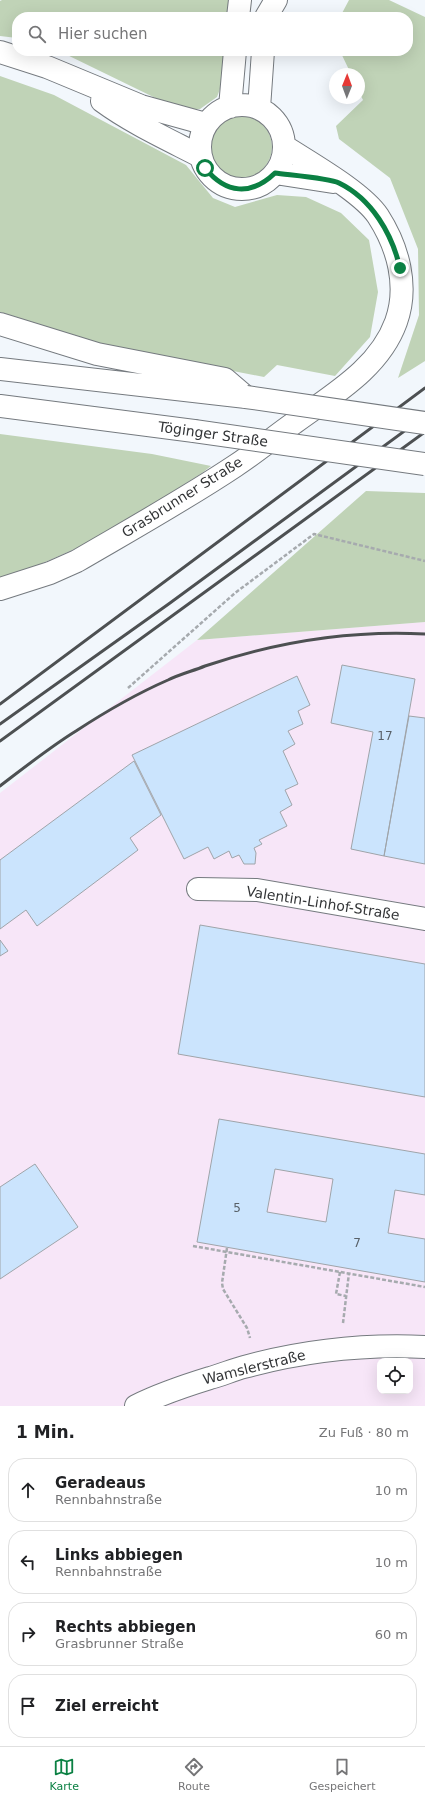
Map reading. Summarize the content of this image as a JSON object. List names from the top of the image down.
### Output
{
  "streets": {
    "main road": [
      "Töginger Straße",
      "Grasbrunner Straße",
      "Valentin-Linhof-Straße",
      "Wamslerstraße"
    ]
  },
  "house_numbers": ["17", "5", "7"],
  "north": "top",
  "page": {
    "search": "Hier suchen",
    "heading": ["1 Min.", "Zu Fuß · 80 m"],
    "list": [
      ["Geradeaus", "Rennbahnstraße", "10 m"],
      ["Links abbiegen", "Rennbahnstraße", "10 m"],
      ["Rechts abbiegen", "Grasbrunner Straße", "60 m"],
      "Ziel erreicht"
    ],
    "nav": ["Karte", "Route", "Gespeichert"]
  }
}
